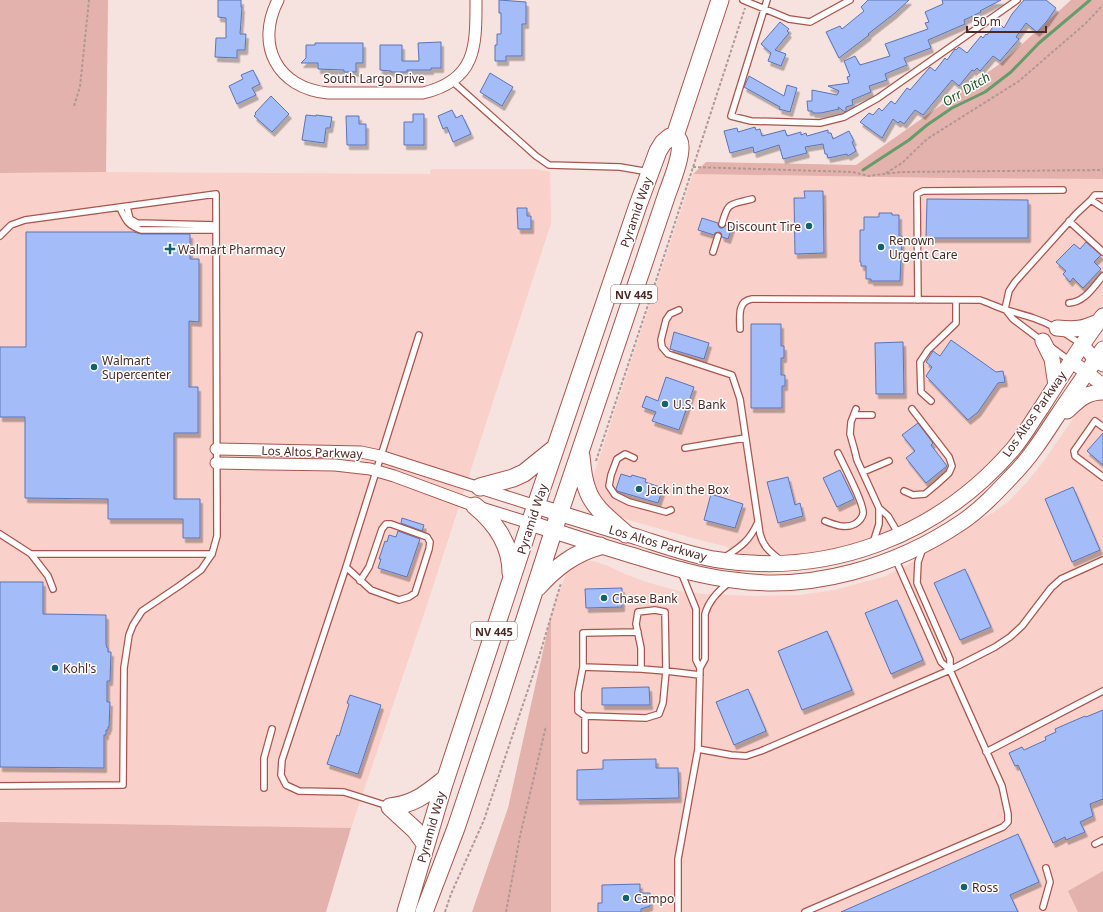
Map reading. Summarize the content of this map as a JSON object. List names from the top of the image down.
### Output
{
  "streets": {
    "main road": ["Pyramid Way", "NV 445", "Los Altos Parkway"],
    "street": ["South Largo Drive"]
  },
  "crossings": [
    ["Pyramid Way", "Los Altos Parkway"]
  ],
  "water": ["Orr Ditch"],
  "places": {
    "other": [
      "Discount Tire",
      "Renown Urgent Care",
      "Walmart Supercenter",
      "U.S. Bank",
      "Jack in the Box",
      "Chase Bank",
      "Kohl's",
      "Ross",
      "Campo"
    ],
    "health": ["Walmart Pharmacy"]
  },
  "scale_bar": "50 m"
}
